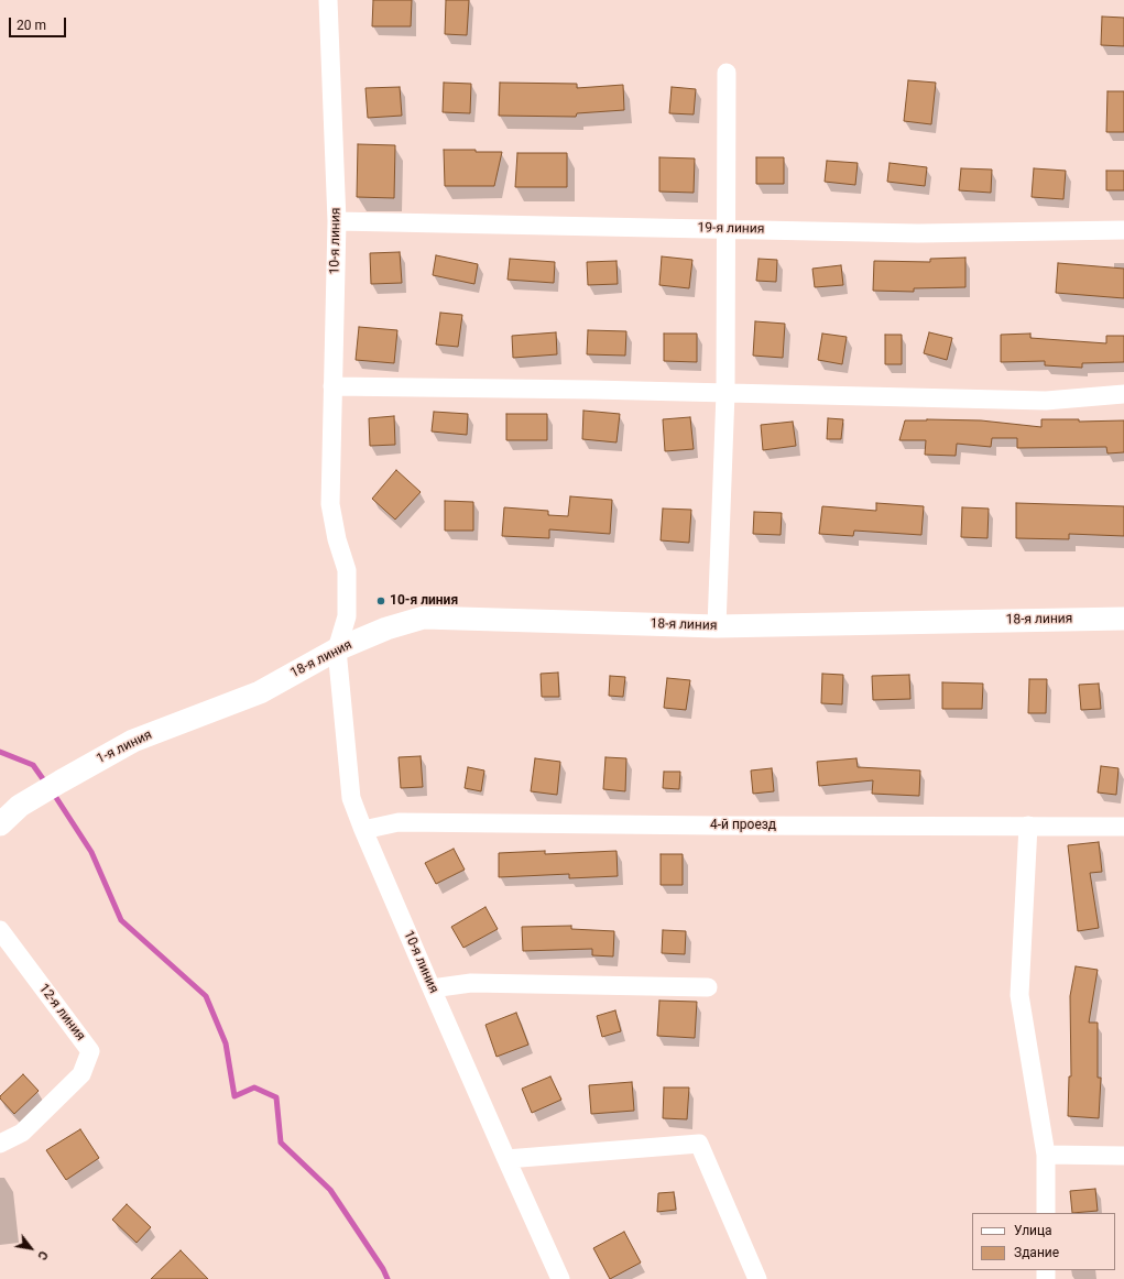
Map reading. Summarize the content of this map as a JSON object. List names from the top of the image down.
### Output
{
  "streets": {
    "street": [
      "19-я линия",
      "10-я линия",
      "18-я линия",
      "1-я линия",
      "4-й проезд",
      "12-я линия"
    ]
  },
  "crossings": [
    ["19-я линия", "10-я линия"],
    ["10-я линия", "18-я линия"],
    ["10-я линия", "4-й проезд"],
    ["18-я линия", "1-я линия"]
  ],
  "places": ["10-я линия"],
  "legend": ["Улица", "Здание"],
  "scale_bar": "20 m",
  "north": "bottom right"
}
